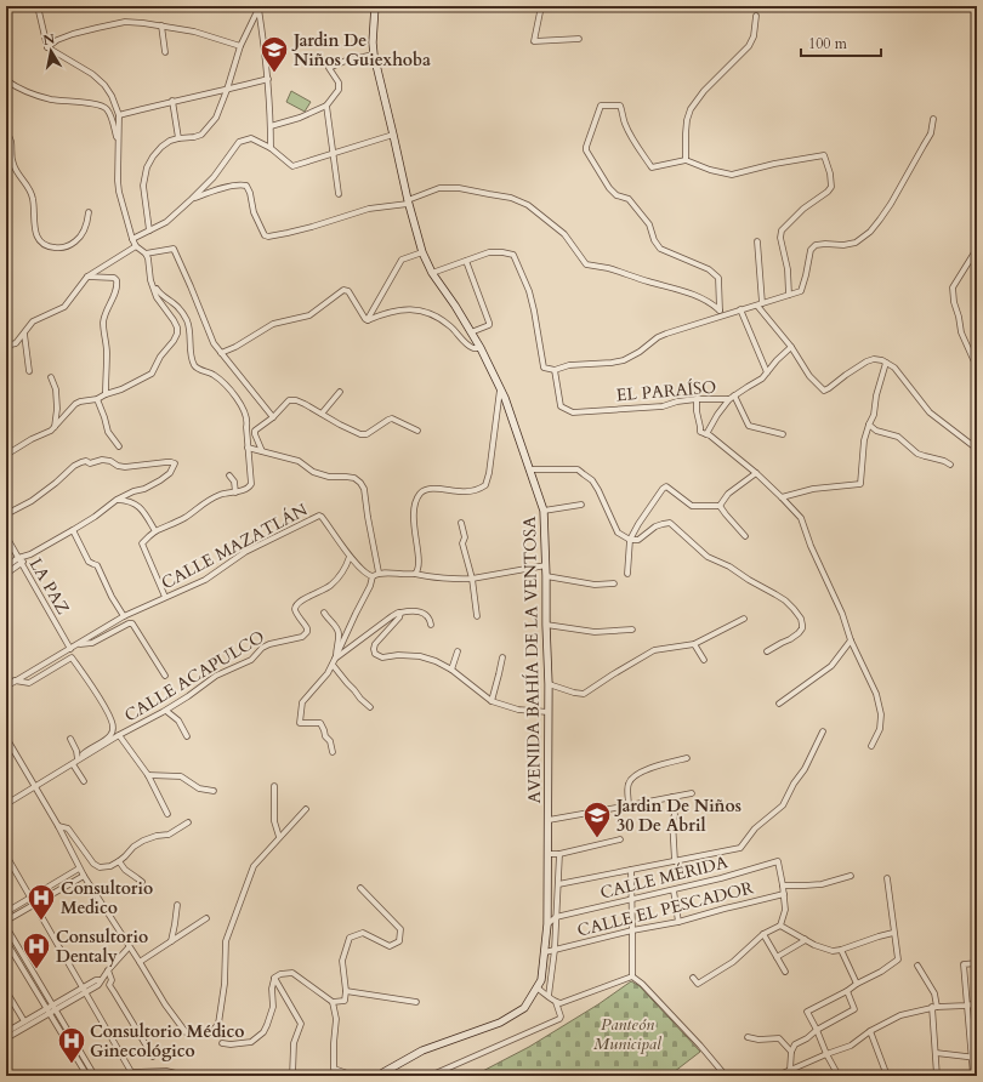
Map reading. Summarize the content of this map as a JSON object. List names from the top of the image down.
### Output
{
  "streets": {
    "main road": ["AVENIDA BAHÍA DE LA VENTOSA"],
    "street": [
      "EL PARAÍSO",
      "CALLE MAZATLÁN",
      "LA PAZ",
      "CALLE ACAPULCO",
      "CALLE MÉRIDA",
      "CALLE EL PESCADOR"
    ]
  },
  "crossings": [
    ["CALLE MAZATLÁN", "LA PAZ"],
    ["CALLE MAZATLÁN", "CALLE ACAPULCO"],
    ["AVENIDA BAHÍA DE LA VENTOSA", "CALLE EL PESCADOR"]
  ],
  "parks": ["Panteón Municipal"],
  "places": {
    "school or university": ["Jardin De Niños Guiexhoba", "Jardin De Niños 30 De Abril"],
    "hospital": ["Consultorio Medico", "Consultorio Dentaly", "Consultorio Médico Ginecológico"]
  },
  "scale_bar": "100 m",
  "north": "top"
}
